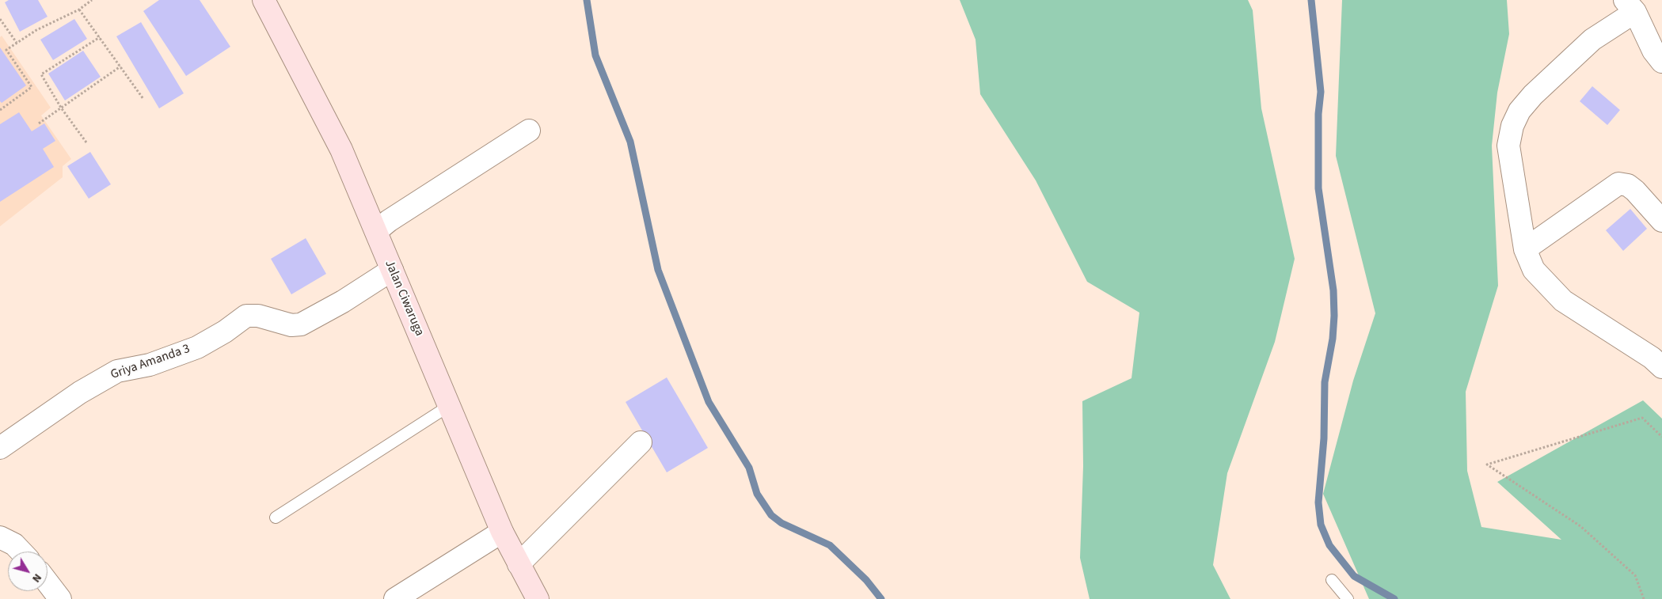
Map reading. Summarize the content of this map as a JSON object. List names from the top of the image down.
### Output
{
  "streets": {
    "street": ["Jalan Ciwaruga", "Griya Amanda 3"]
  },
  "crossings": [
    ["Jalan Ciwaruga", "Griya Amanda 3"]
  ],
  "north": "bottom right"
}
